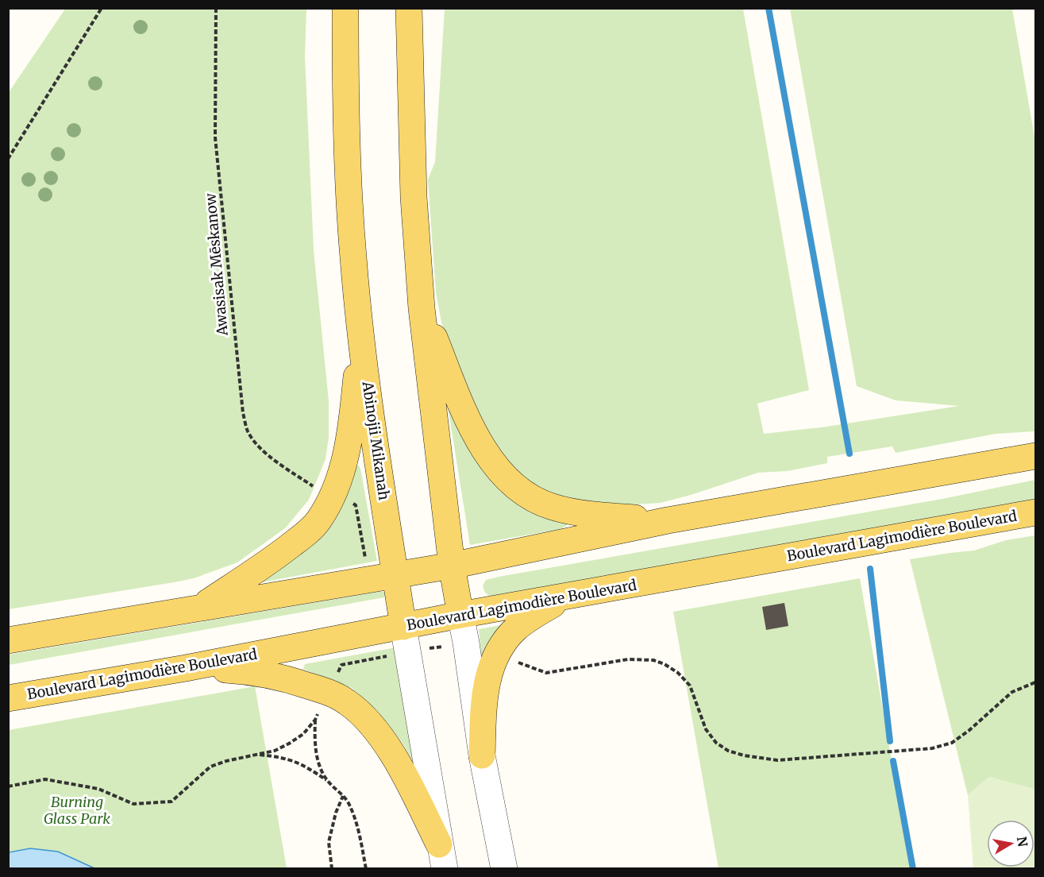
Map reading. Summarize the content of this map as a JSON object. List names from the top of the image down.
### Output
{
  "streets": {
    "main road": ["Abinojii Mikanah", "Boulevard Lagimodière Boulevard"],
    "path": ["Awasisak Mēskanow"]
  },
  "crossings": [
    ["Abinojii Mikanah", "Boulevard Lagimodière Boulevard"]
  ],
  "parks": ["Burning Glass Park"],
  "north": "right"
}
